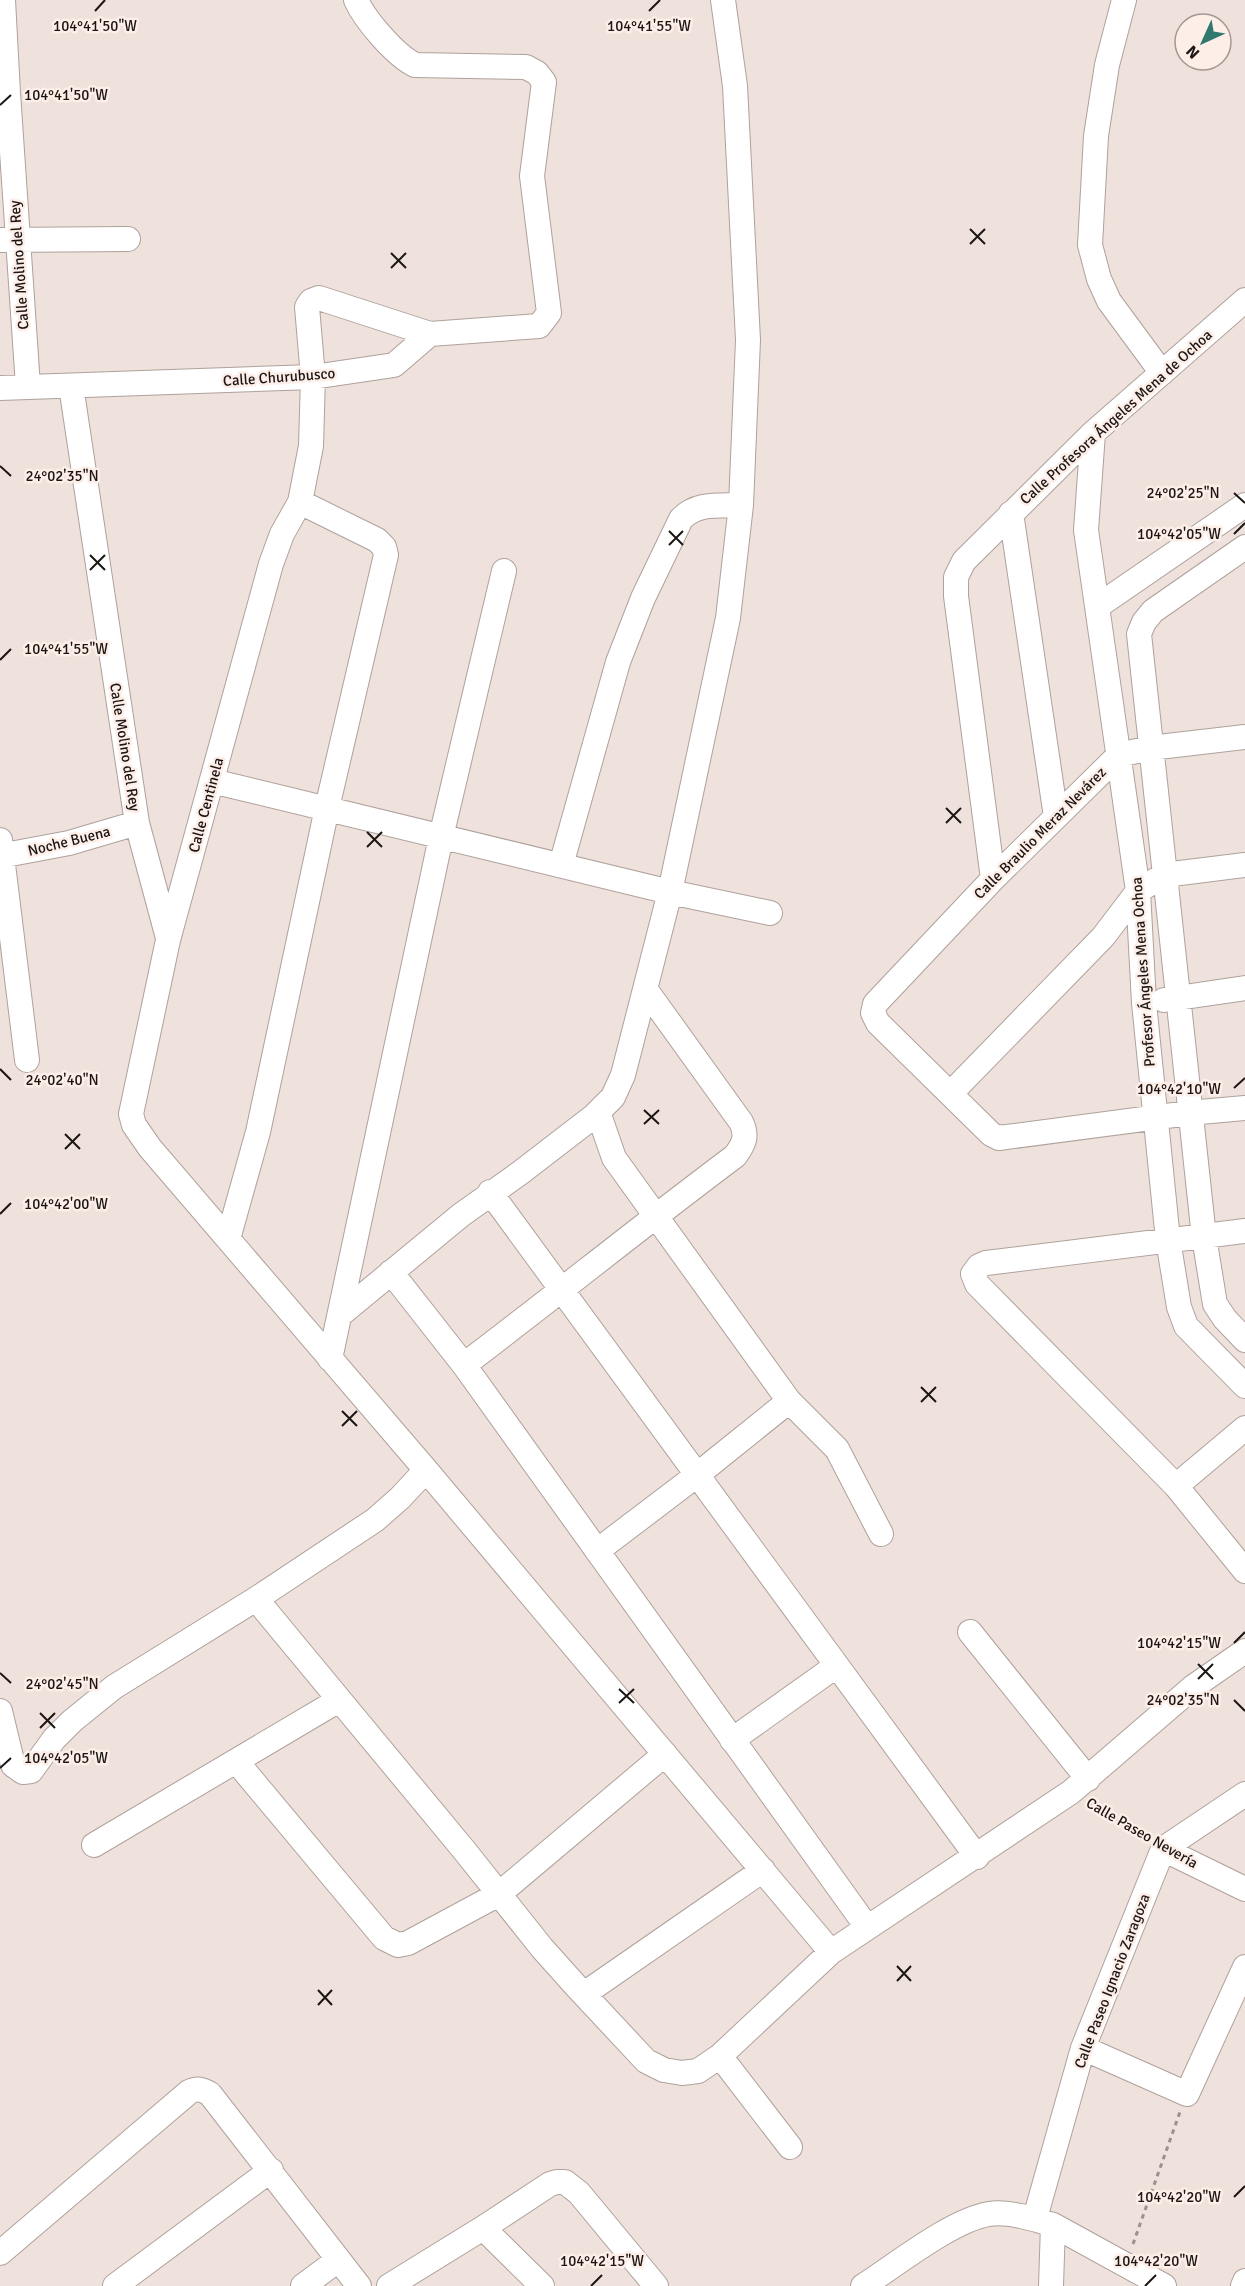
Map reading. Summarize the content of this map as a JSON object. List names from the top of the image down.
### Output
{
  "streets": {
    "street": [
      "Calle Molino del Rey",
      "Calle Churubusco",
      "Calle Profesora Ángeles Mena de Ochoa",
      "Calle Centinela",
      "Calle Braulio Meraz Nevárez",
      "Noche Buena",
      "Profesor Ángeles Mena Ochoa",
      "Calle Paseo Nevería",
      "Calle Paseo Ignacio Zaragoza"
    ]
  },
  "crossings": [
    ["Calle Molino del Rey", "Calle Churubusco"],
    ["Calle Molino del Rey", "Calle Centinela"],
    ["Calle Molino del Rey", "Noche Buena"],
    ["Calle Churubusco", "Calle Centinela"],
    ["Calle Profesora Ángeles Mena de Ochoa", "Calle Braulio Meraz Nevárez"],
    ["Calle Profesora Ángeles Mena de Ochoa", "Profesor Ángeles Mena Ochoa"],
    ["Calle Braulio Meraz Nevárez", "Profesor Ángeles Mena Ochoa"],
    ["Calle Paseo Nevería", "Calle Paseo Ignacio Zaragoza"]
  ],
  "north": "bottom left",
  "coordinates": [
    "104°41'50\"W",
    "104°41'55\"W",
    "24°02'35\"N",
    "24°02'25\"N",
    "104°42'05\"W",
    "24°02'40\"N",
    "104°42'10\"W",
    "104°42'00\"W",
    "104°42'15\"W",
    "24°02'45\"N",
    "104°42'20\"W"
  ]
}
